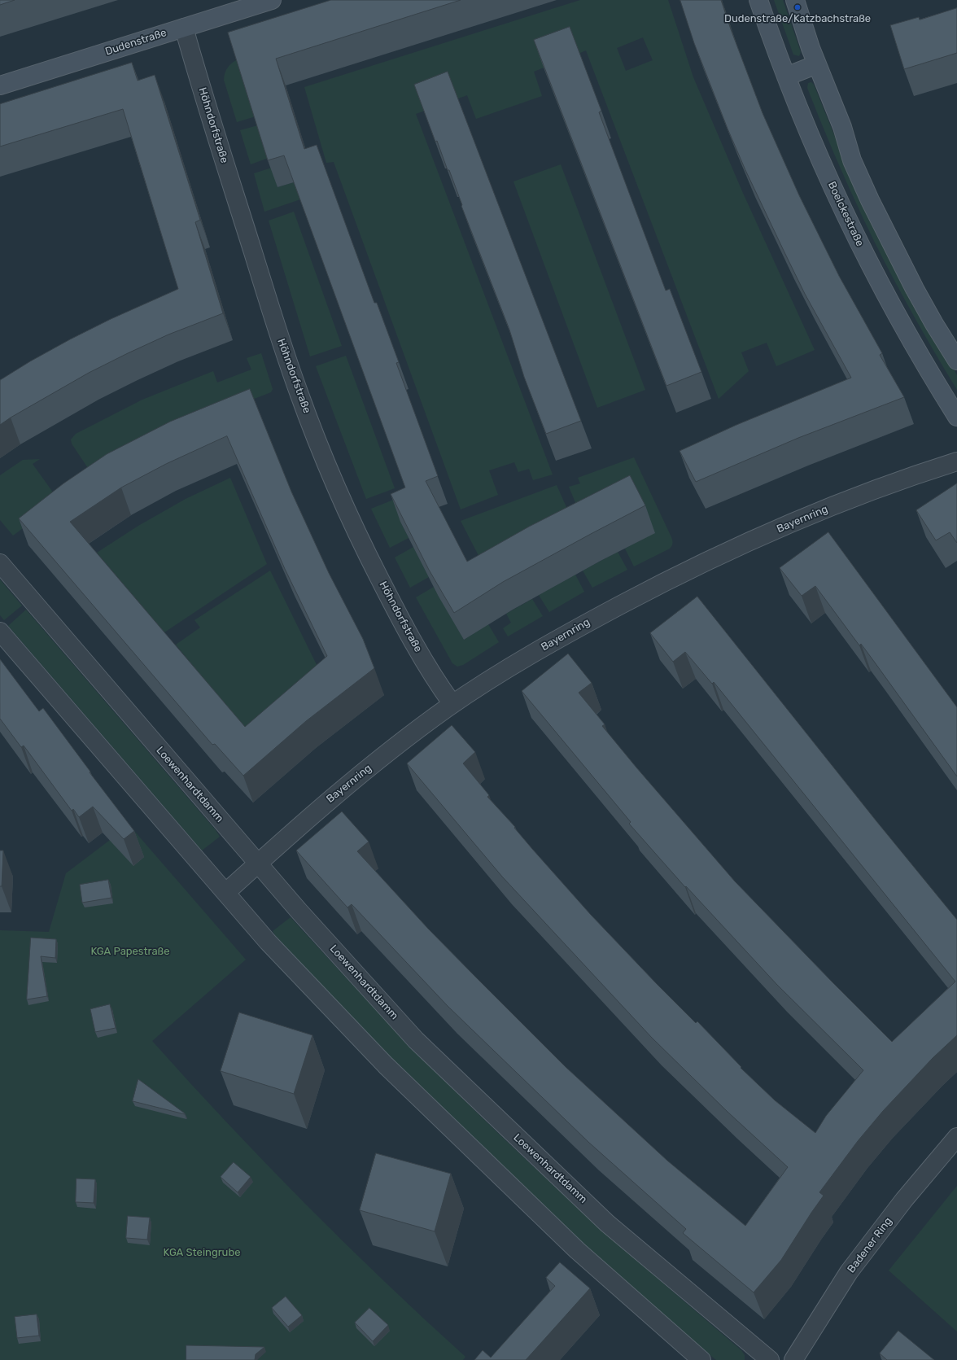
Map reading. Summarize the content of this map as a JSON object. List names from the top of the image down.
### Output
{
  "streets": {
    "main road": ["Dudenstraße", "Boelckestraße"],
    "street": [
      "Höhndorfstraße",
      "Bayernring",
      "Loewenhardtdamm",
      "Badener Ring"
    ]
  },
  "crossings": [
    ["Dudenstraße", "Höhndorfstraße"],
    ["Höhndorfstraße", "Bayernring"],
    ["Bayernring", "Loewenhardtdamm"]
  ],
  "parks": ["KGA Papestraße", "KGA Steingrube"],
  "places": ["Dudenstraße/Katzbachstraße"]
}
